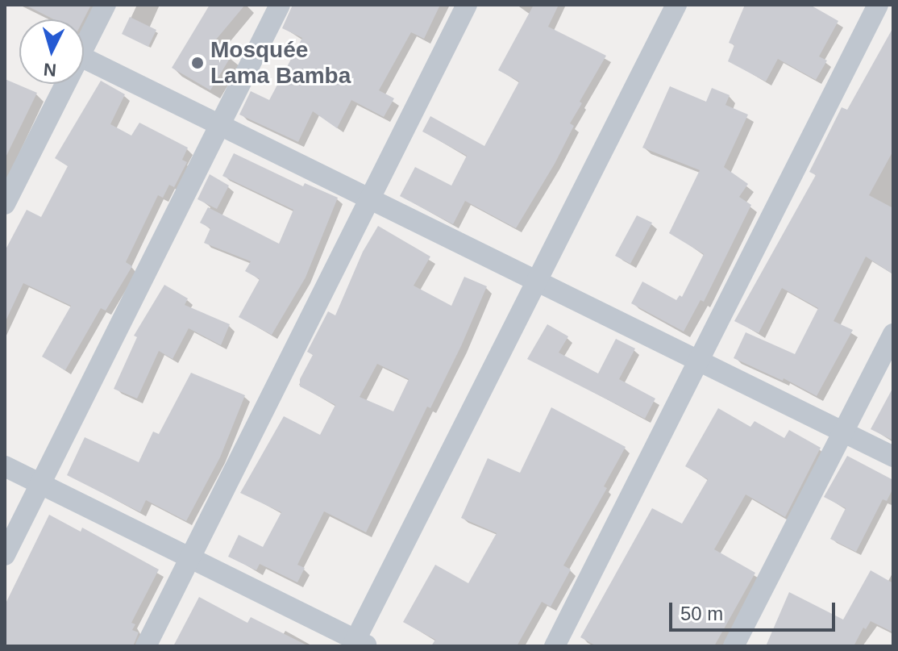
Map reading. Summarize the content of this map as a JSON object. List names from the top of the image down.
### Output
{
  "places": ["Mosquée Lama Bamba"],
  "scale_bar": "50 m",
  "north": "bottom"
}
